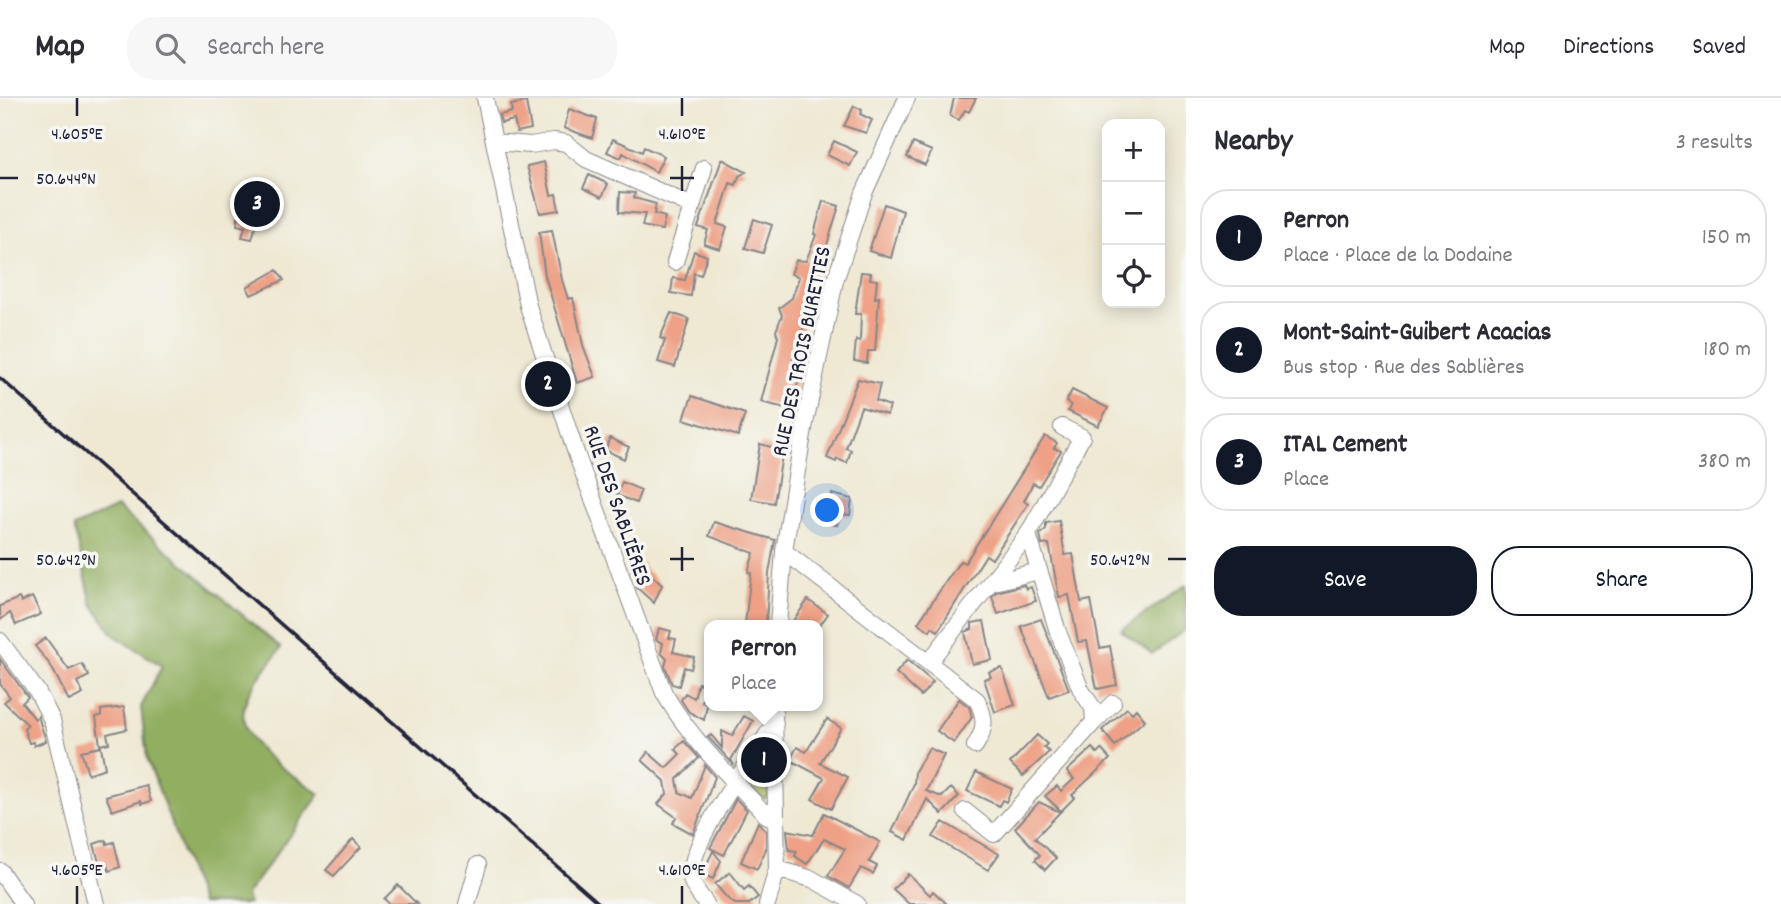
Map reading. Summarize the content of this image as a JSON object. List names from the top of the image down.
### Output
{
  "streets": {
    "street": ["RUE DES TROIS BURETTES", "RUE DES SABLIÈRES"]
  },
  "page": {
    "header": "Map",
    "search": "Search here",
    "nav": ["Map", "Directions", "Saved"],
    "heading": ["Nearby", "3 results"],
    "map_buttons": ["+", "−"],
    "pins": ["3", "2", "1"],
    "list": [
      {
        "mark": "1",
        "name": "Perron",
        "note": "Place · Place de la Dodaine",
        "value": "150 m"
      },
      {
        "mark": "2",
        "name": "Mont-Saint-Guibert Acacias",
        "note": "Bus stop · Rue des Sablières",
        "value": "180 m"
      },
      {
        "mark": "3",
        "name": "ITAL Cement",
        "note": "Place",
        "value": "380 m"
      }
    ],
    "buttons": ["Save", "Share"],
    "popup": ["Perron", "Place"]
  },
  "coordinates": [
    "4.605°E",
    "4.610°E",
    "50.644°N",
    "50.642°N"
  ]
}
